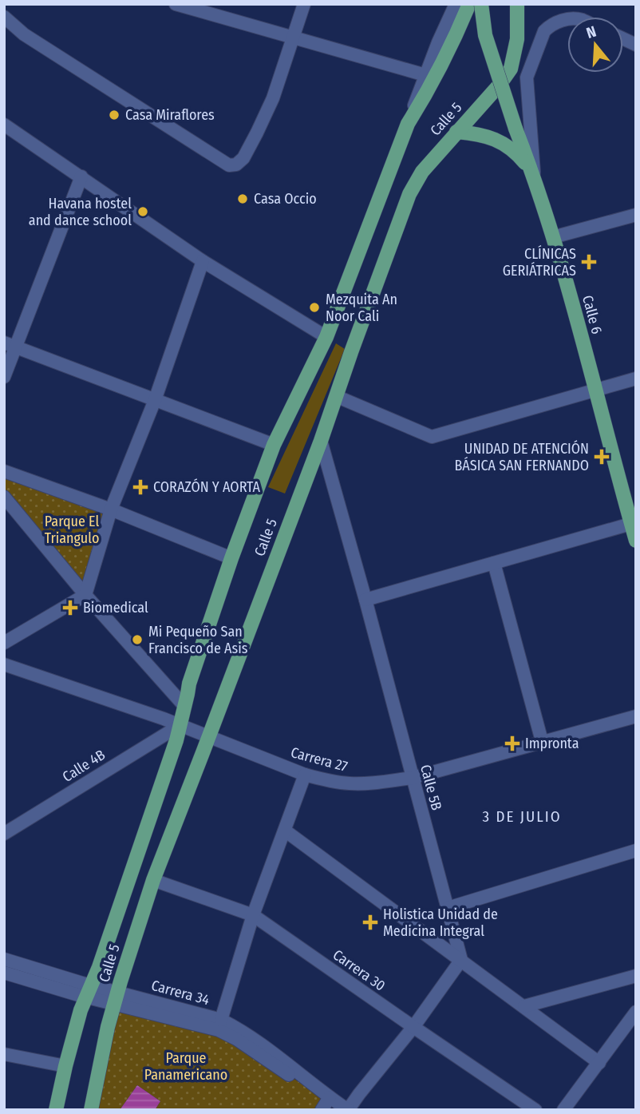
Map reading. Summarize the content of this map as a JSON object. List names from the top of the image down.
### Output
{
  "streets": {
    "main road": ["Calle 5", "Calle 6"],
    "street": [
      "Carrera 27",
      "Calle 4B",
      "Calle 5B",
      "Carrera 30",
      "Carrera 34"
    ]
  },
  "crossings": [
    ["Calle 5", "Carrera 27"],
    ["Calle 5", "Calle 4B"],
    ["Calle 5", "Calle 5B"],
    ["Calle 5", "Carrera 30"],
    ["Calle 5", "Carrera 34"],
    ["Carrera 27", "Calle 4B"],
    ["Carrera 27", "Calle 5B"]
  ],
  "districts": ["3 DE JULIO"],
  "parks": ["Parque El Triangulo", "Parque Panamericano"],
  "places": {
    "other": [
      "Casa Miraflores",
      "Casa Occio",
      "Havana hostel and dance school",
      "Mezquita An Noor Cali",
      "Mi Pequeño San Francisco de Asis"
    ],
    "health": [
      "CLÍNICAS GERIÁTRICAS",
      "UNIDAD DE ATENCIÓN BÁSICA SAN FERNANDO",
      "CORAZÓN Y AORTA",
      "Biomedical",
      "Impronta",
      "Holistica Unidad de Medicina Integral"
    ]
  },
  "north": "top"
}
